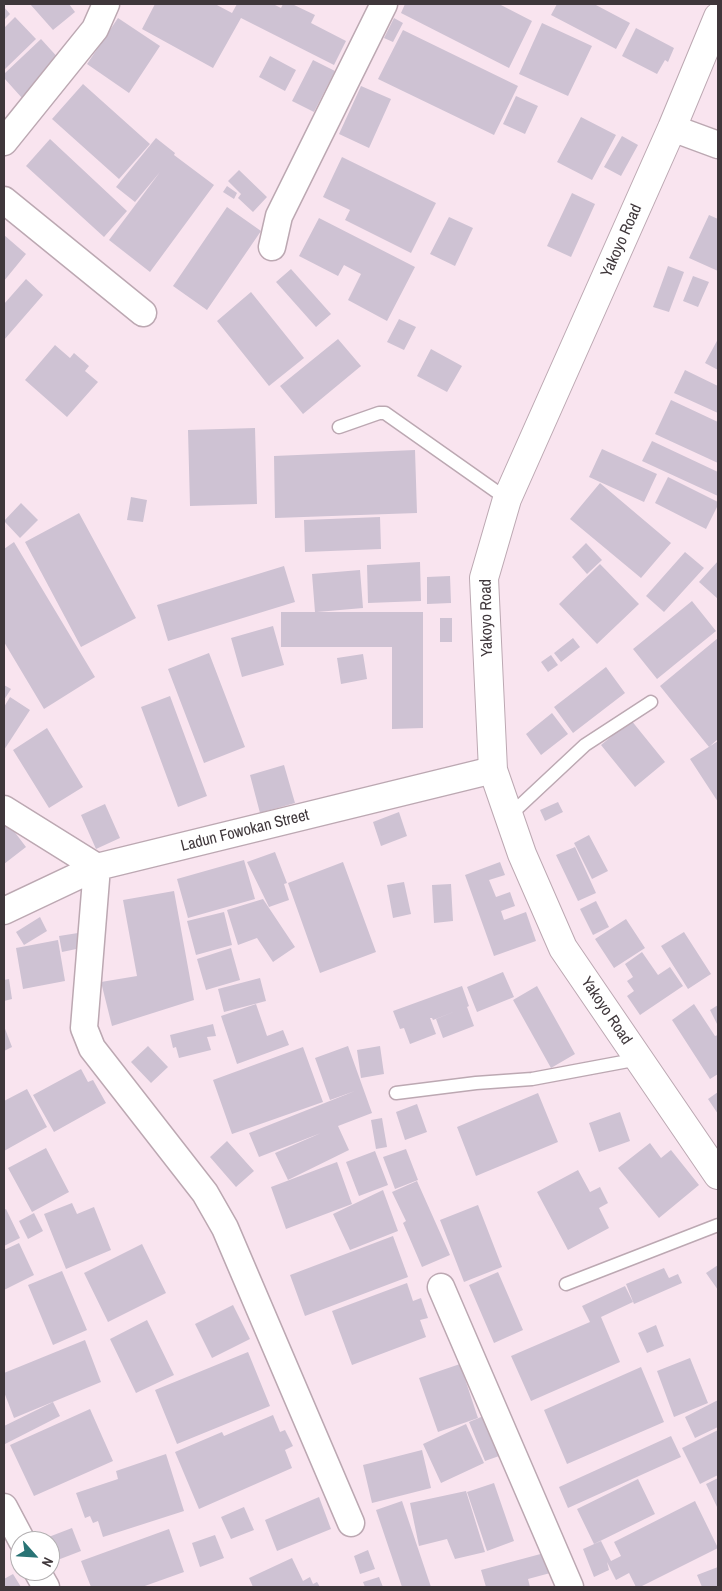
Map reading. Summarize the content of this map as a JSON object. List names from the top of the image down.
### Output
{
  "streets": {
    "main road": ["Yakoyo Road"],
    "street": ["Ladun Fowokan Street"]
  },
  "crossings": [
    ["Yakoyo Road", "Ladun Fowokan Street"]
  ],
  "north": "bottom right"
}
